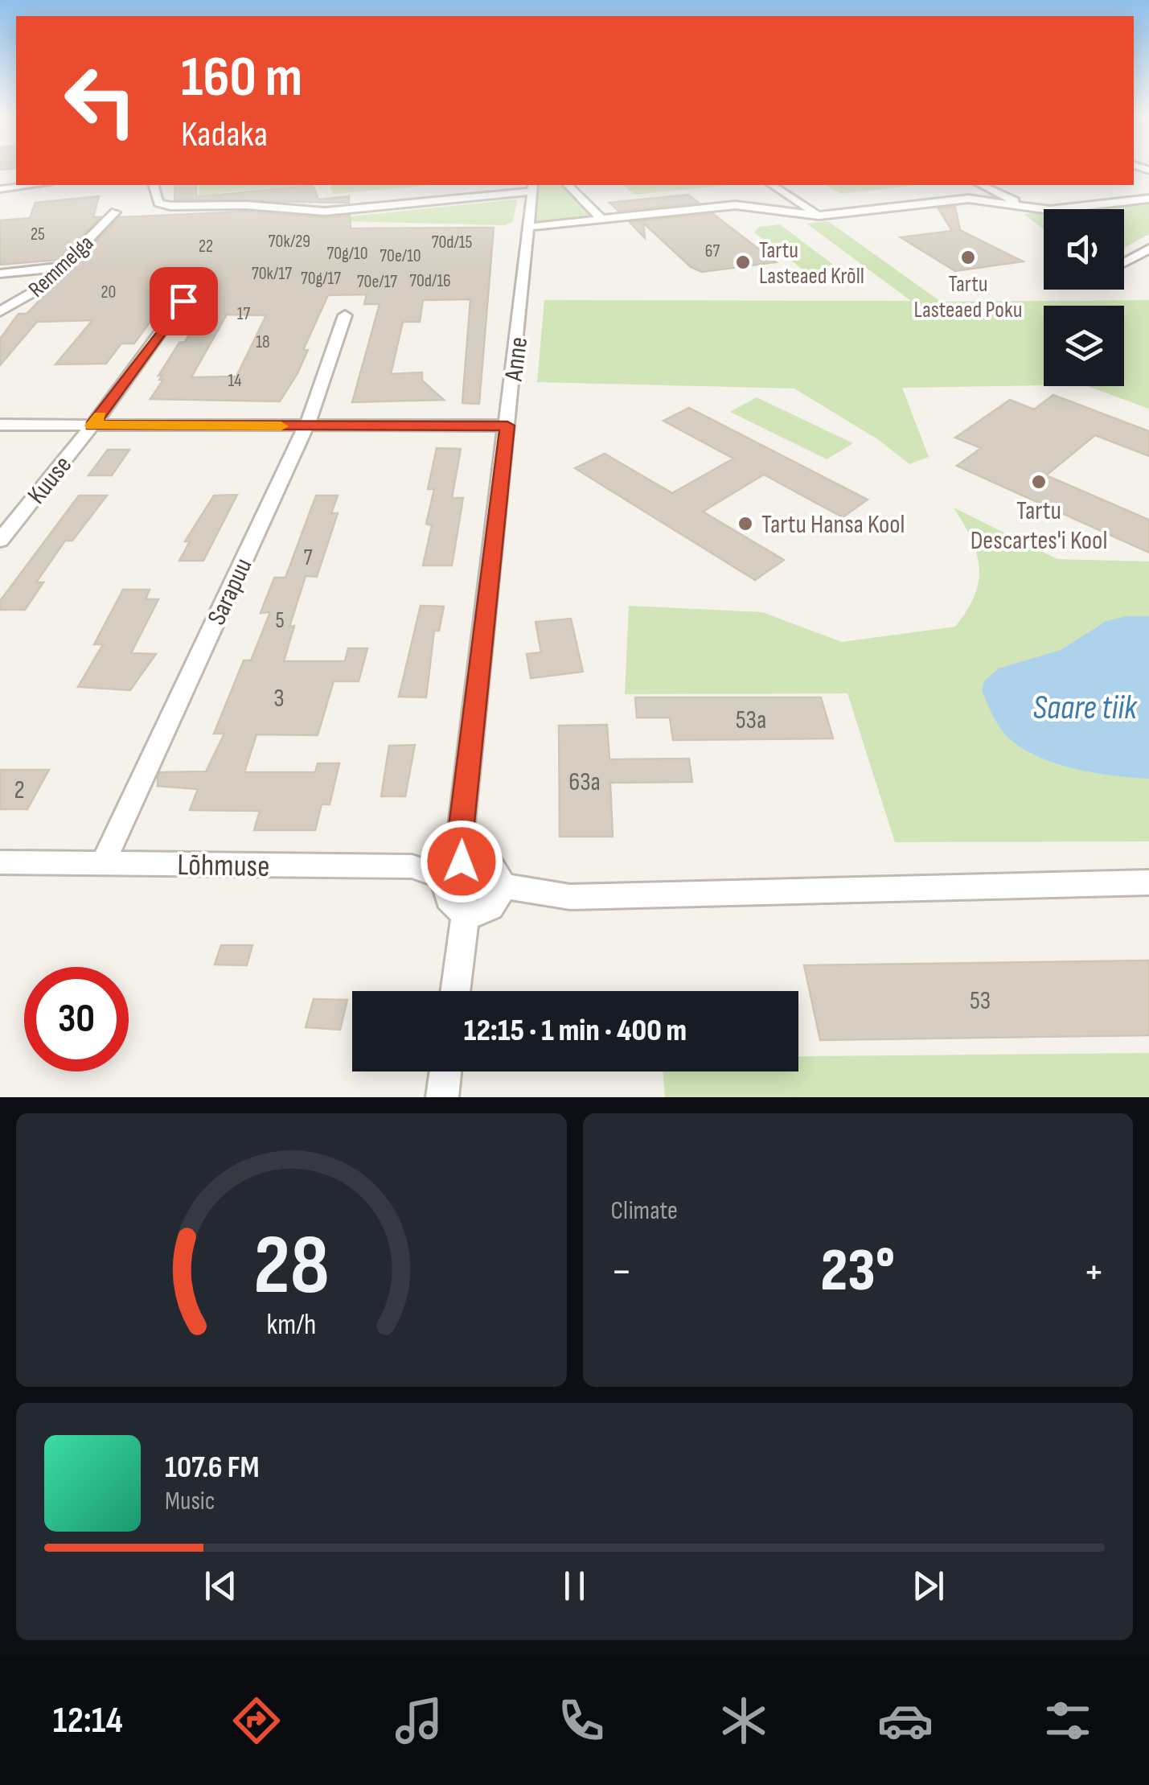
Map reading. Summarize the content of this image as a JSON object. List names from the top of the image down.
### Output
{
  "streets": {
    "street": [
      "Remmelga",
      "Anne",
      "Kuuse",
      "Sarapuu",
      "Lõhmuse"
    ]
  },
  "crossings": [
    ["Anne", "Lõhmuse"],
    ["Sarapuu", "Lõhmuse"]
  ],
  "water": ["Saare tiik"],
  "places": [
    "Tartu Lasteaed Poku",
    "Tartu Lasteaed Krõll",
    "Tartu Descartes'i Kool",
    "Tartu Hansa Kool"
  ],
  "house_numbers": [
    "25",
    "70k/29",
    "70d/15",
    "22",
    "67",
    "70g/10",
    "70e/10",
    "70k/17",
    "70g/17",
    "70d/16",
    "70e/17",
    "20",
    "17",
    "18",
    "14",
    "7",
    "5",
    "3",
    "53a",
    "63a",
    "2",
    "53"
  ],
  "page": {
    "turn": ["160 m", "Kadaka"],
    "limit": "30",
    "trip": "12:15 · 1 min · 400 m",
    "tile": "Climate",
    "heat": ["−", "23°", "+"],
    "song": ["107.6 FM", "Music"],
    "tabs": "12:14",
    "gauge": ["28", "km/h"]
  }
}
